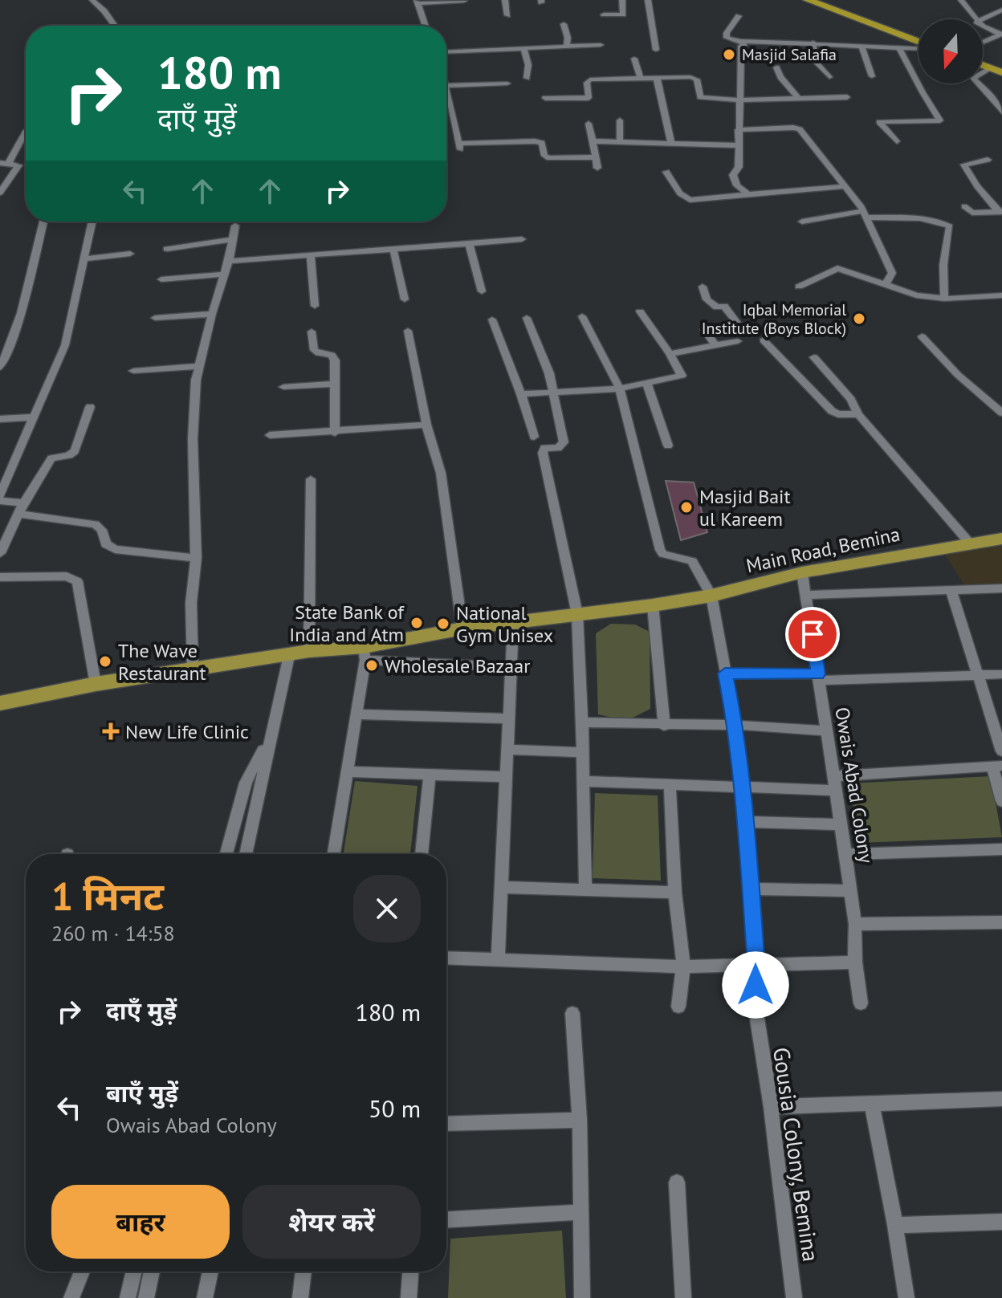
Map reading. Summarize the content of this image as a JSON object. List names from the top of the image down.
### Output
{
  "streets": {
    "main road": ["Main Road, Bemina"],
    "street": ["Owais Abad Colony", "Gousia Colony, Bemina"]
  },
  "crossings": [
    ["Main Road, Bemina", "Owais Abad Colony"],
    ["Main Road, Bemina", "Gousia Colony, Bemina"]
  ],
  "places": {
    "other": [
      "Masjid Salafia",
      "Iqbal Memorial Institute (Boys Block)",
      "Masjid Bait ul Kareem",
      "State Bank of India and Atm",
      "National Gym Unisex",
      "The Wave Restaurant",
      "Wholesale Bazaar"
    ],
    "health": ["New Life Clinic"]
  },
  "north": "bottom",
  "page": {
    "turn": ["180 m", "दाएँ मुड़ें"],
    "heading": ["1 मिनट", "260 m · 14:58"],
    "list": [
      {
        "name": "दाएँ मुड़ें",
        "value": "180 m"
      },
      {
        "name": "बाएँ मुड़ें",
        "note": "Owais Abad Colony",
        "value": "50 m"
      }
    ],
    "buttons": ["बाहर", "शेयर करें"]
  }
}
